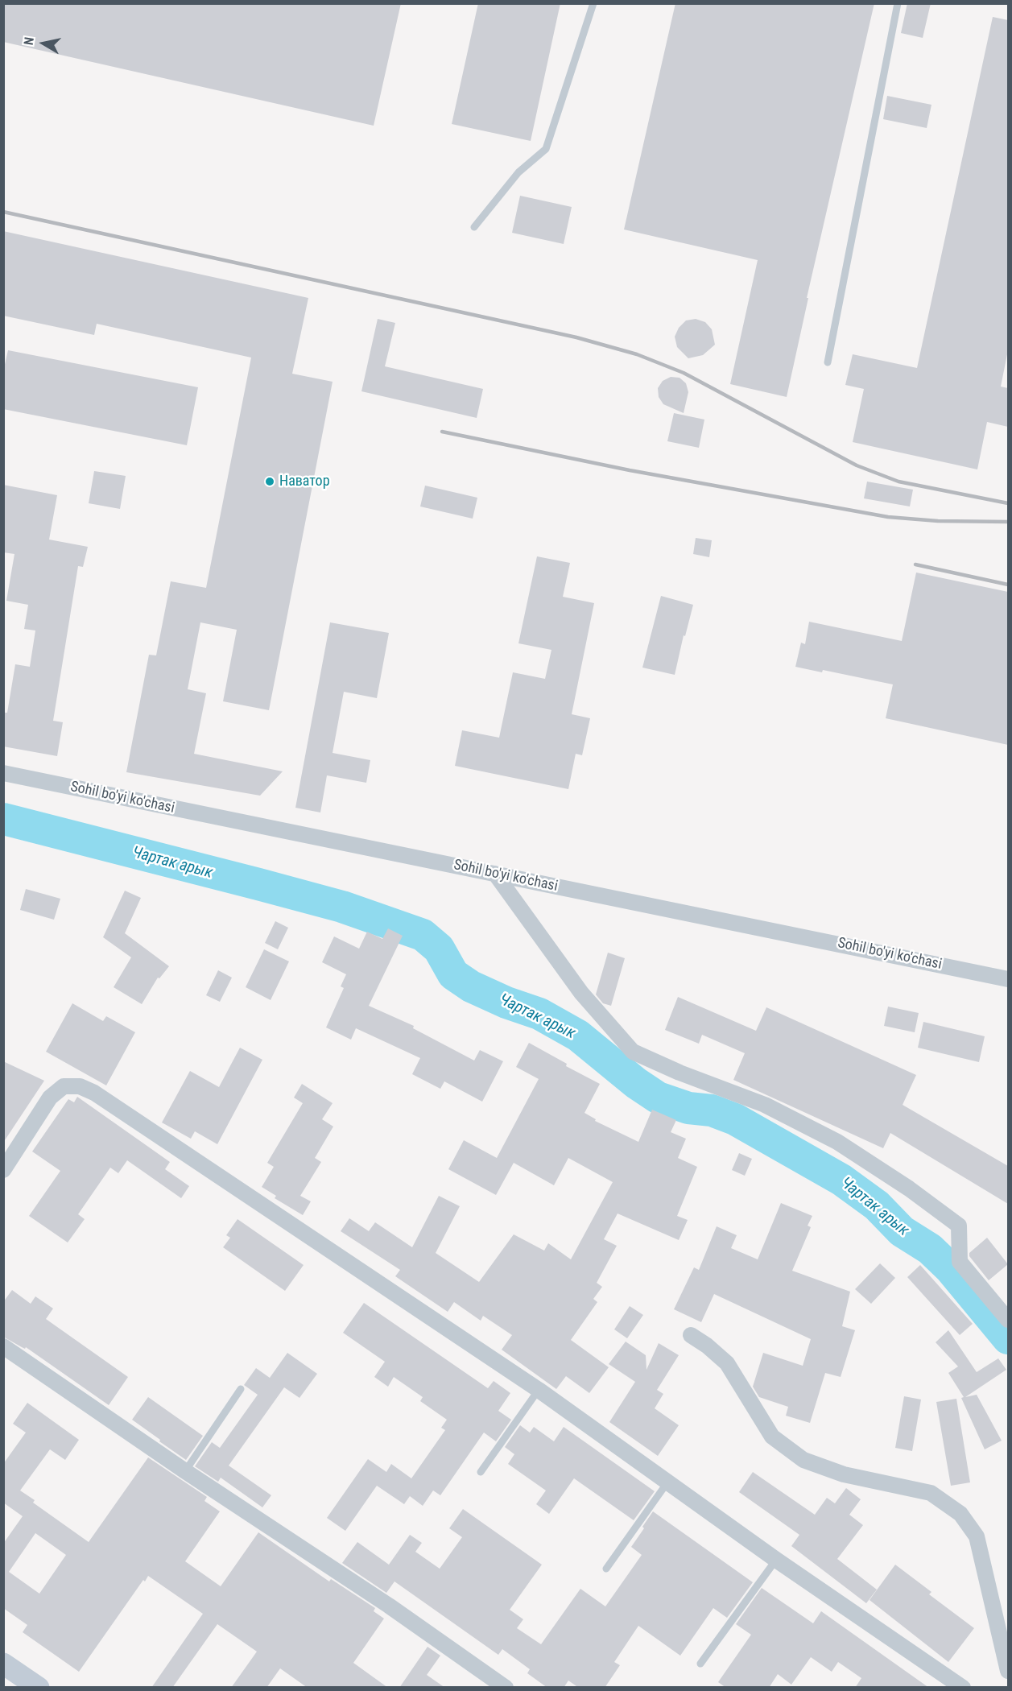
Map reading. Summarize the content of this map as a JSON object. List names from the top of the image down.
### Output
{
  "streets": {
    "street": ["Sohil bo'yi ko'chasi"]
  },
  "water": ["Чартак арык"],
  "places": ["Наватор"],
  "north": "left"
}
